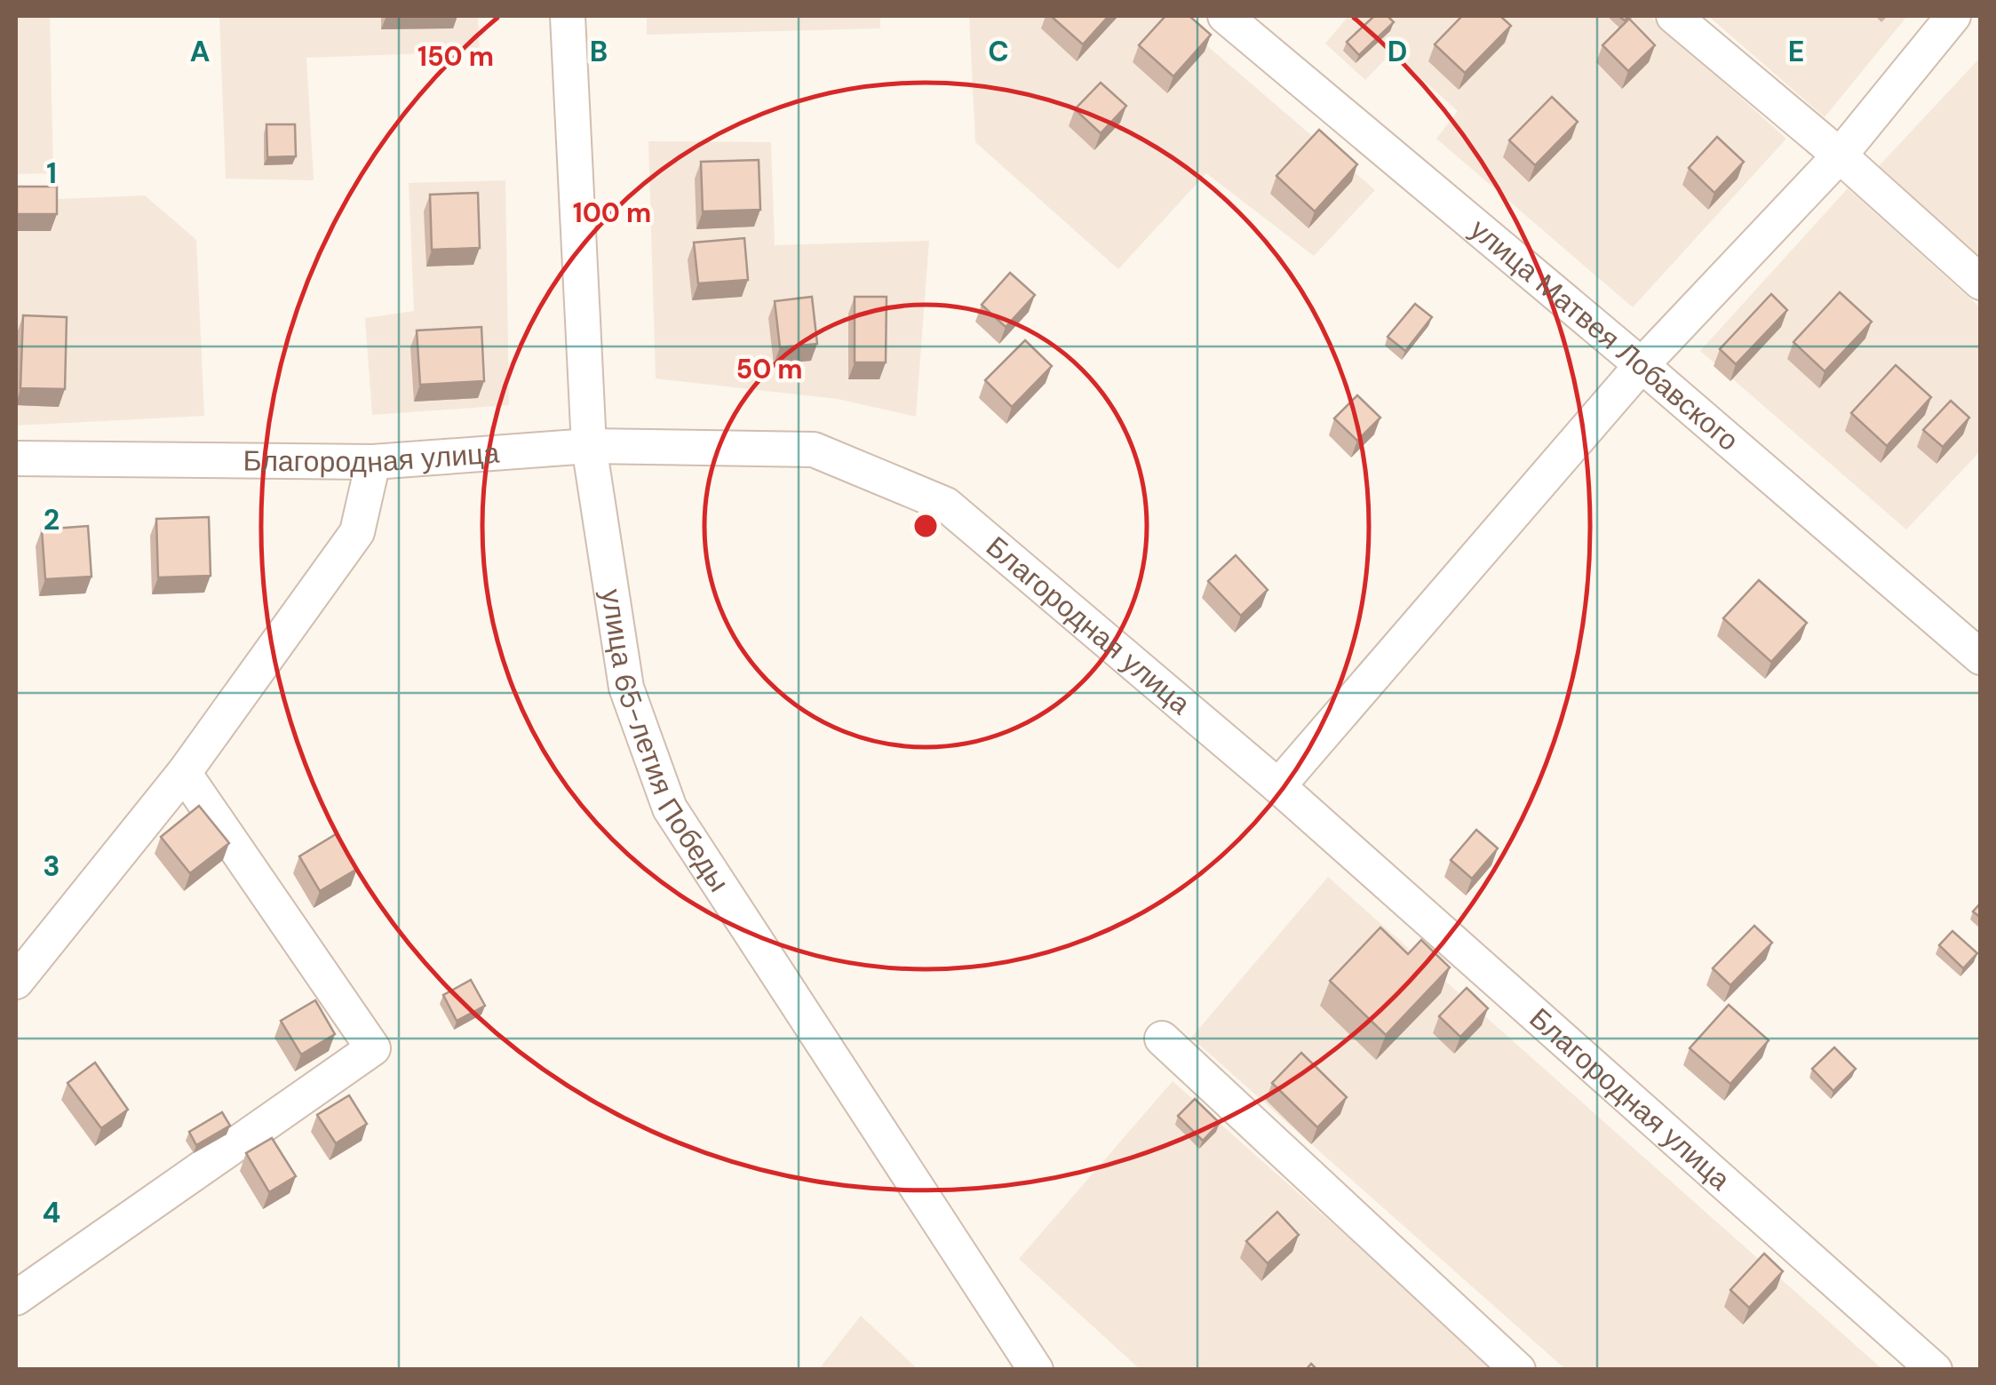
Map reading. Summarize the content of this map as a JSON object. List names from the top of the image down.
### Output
{
  "streets": {
    "street": ["улица Матвея Лобавского", "Благородная улица", "улица 65-летия Победы"]
  },
  "crossings": [
    ["Благородная улица", "улица 65-летия Победы"]
  ],
  "grid": {
    "columns": [
      "A",
      "B",
      "C",
      "D",
      "E"
    ],
    "rows": [
      "1",
      "2",
      "3",
      "4"
    ]
  },
  "rings": ["150 m", "100 m", "50 m"]
}
